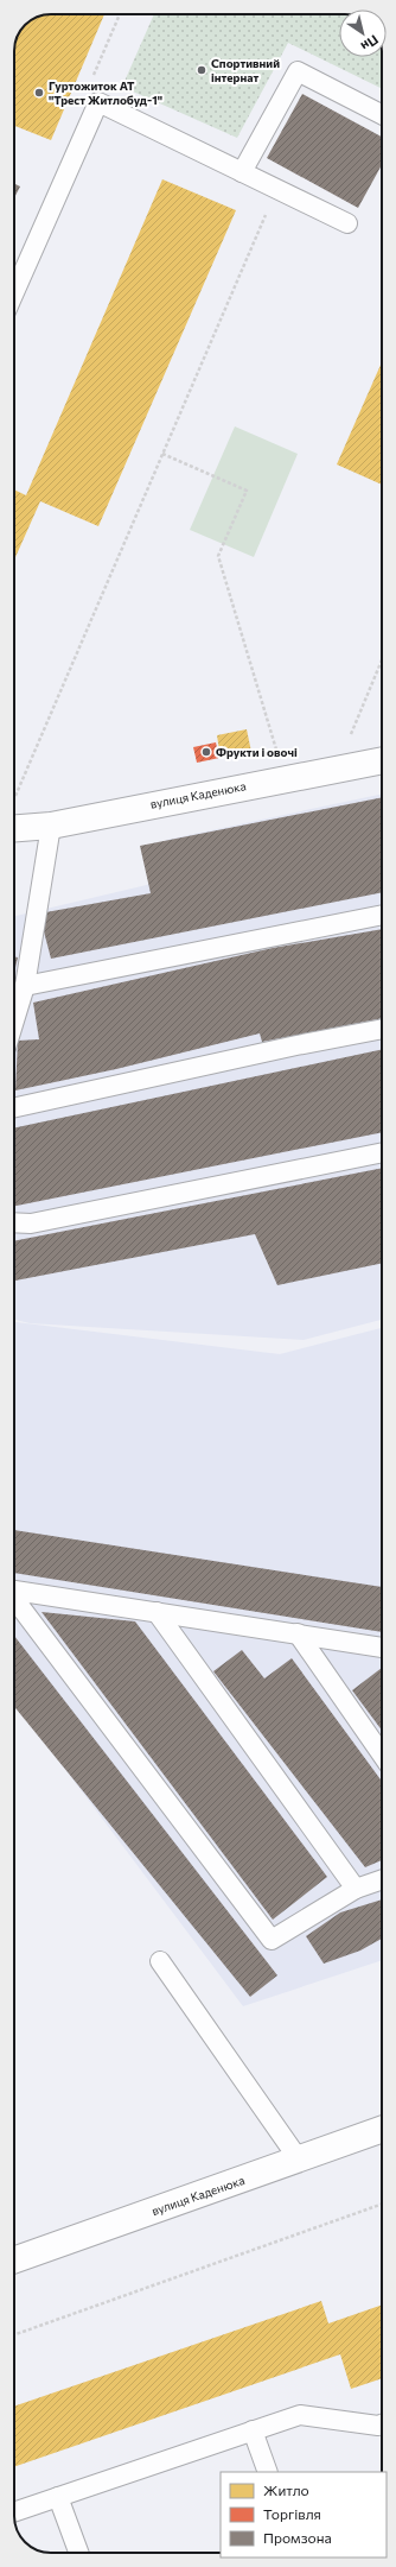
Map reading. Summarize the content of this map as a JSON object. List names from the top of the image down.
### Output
{
  "streets": {
    "street": ["вулиця Каденюка"]
  },
  "places": ["Спортивний інтернат", "Гуртожиток АТ \"Трест Житлобуд-1\"", "Фрукти і овочі"],
  "legend": ["Житло", "Торгівля", "Промзона"],
  "north": "bottom right"
}
